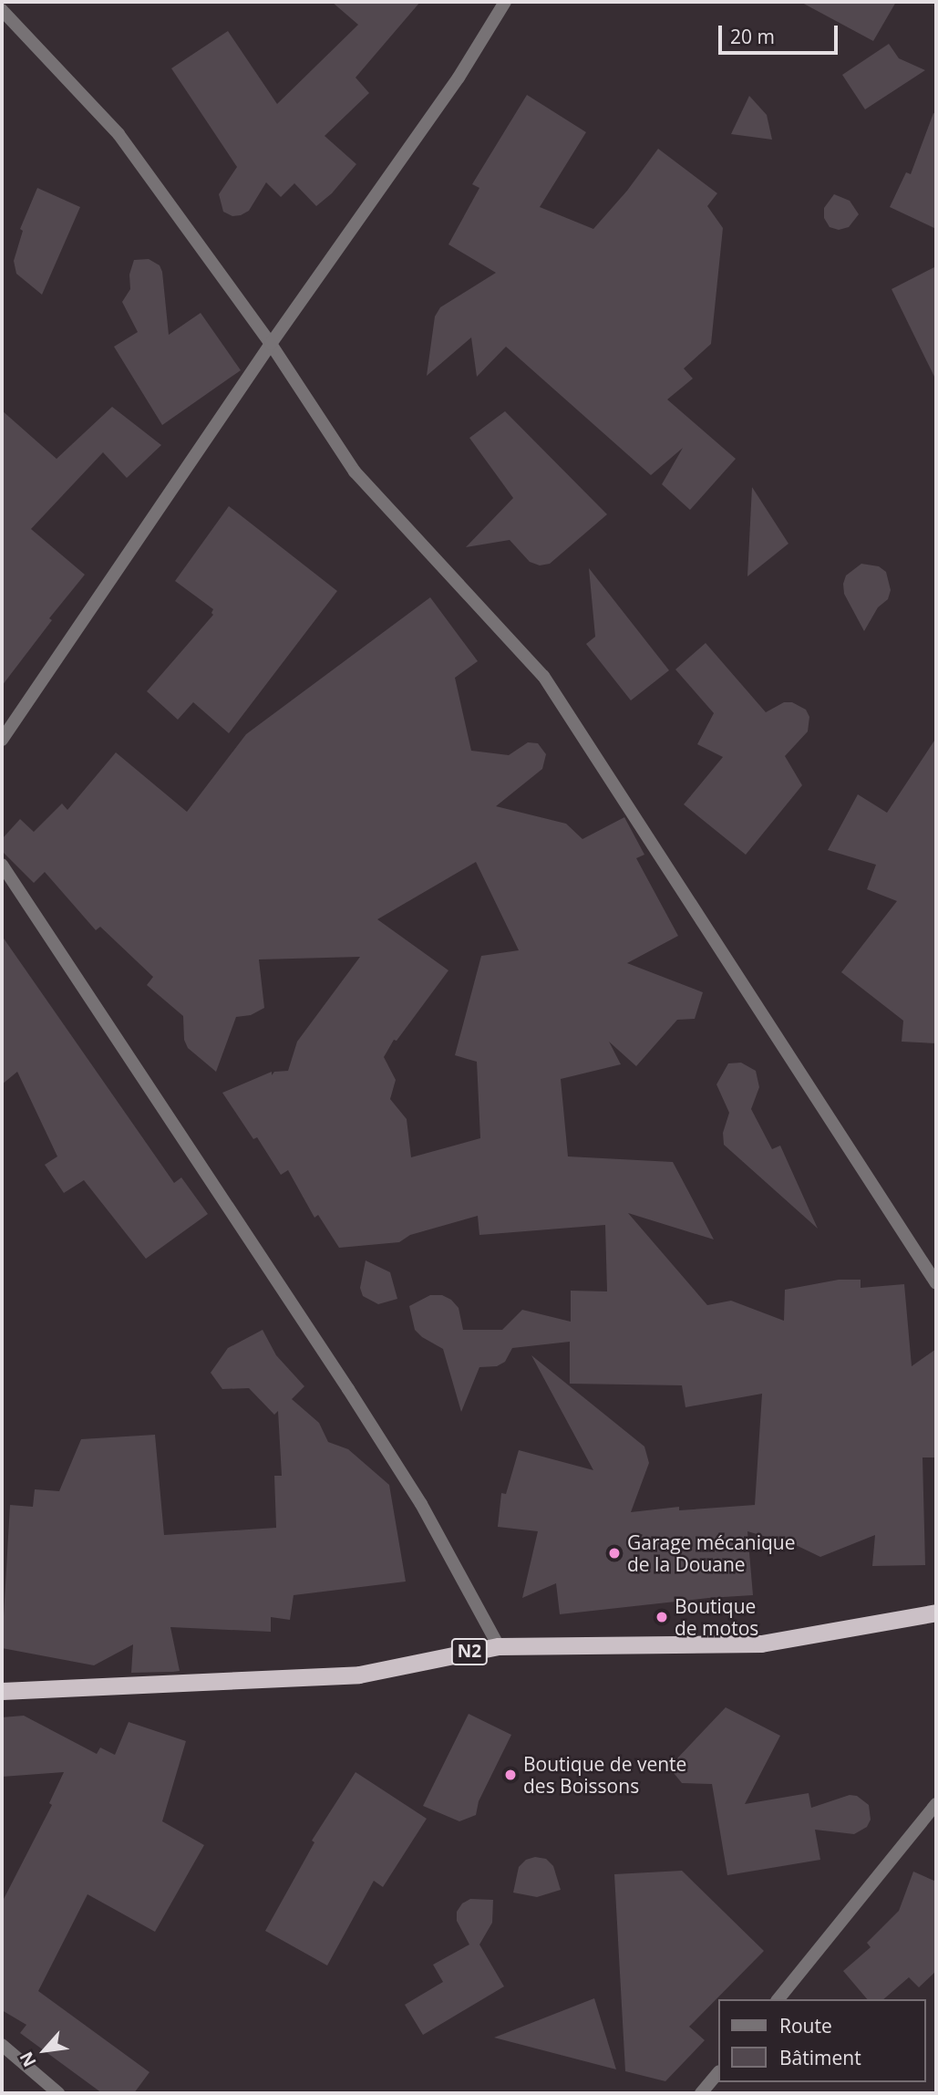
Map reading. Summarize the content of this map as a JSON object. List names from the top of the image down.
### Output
{
  "streets": {
    "highway": ["N2"]
  },
  "places": ["Garage mécanique de la Douane", "Boutique de motos", "Boutique de vente des Boissons"],
  "legend": ["Route", "Bâtiment"],
  "scale_bar": "20 m",
  "north": "bottom left"
}
